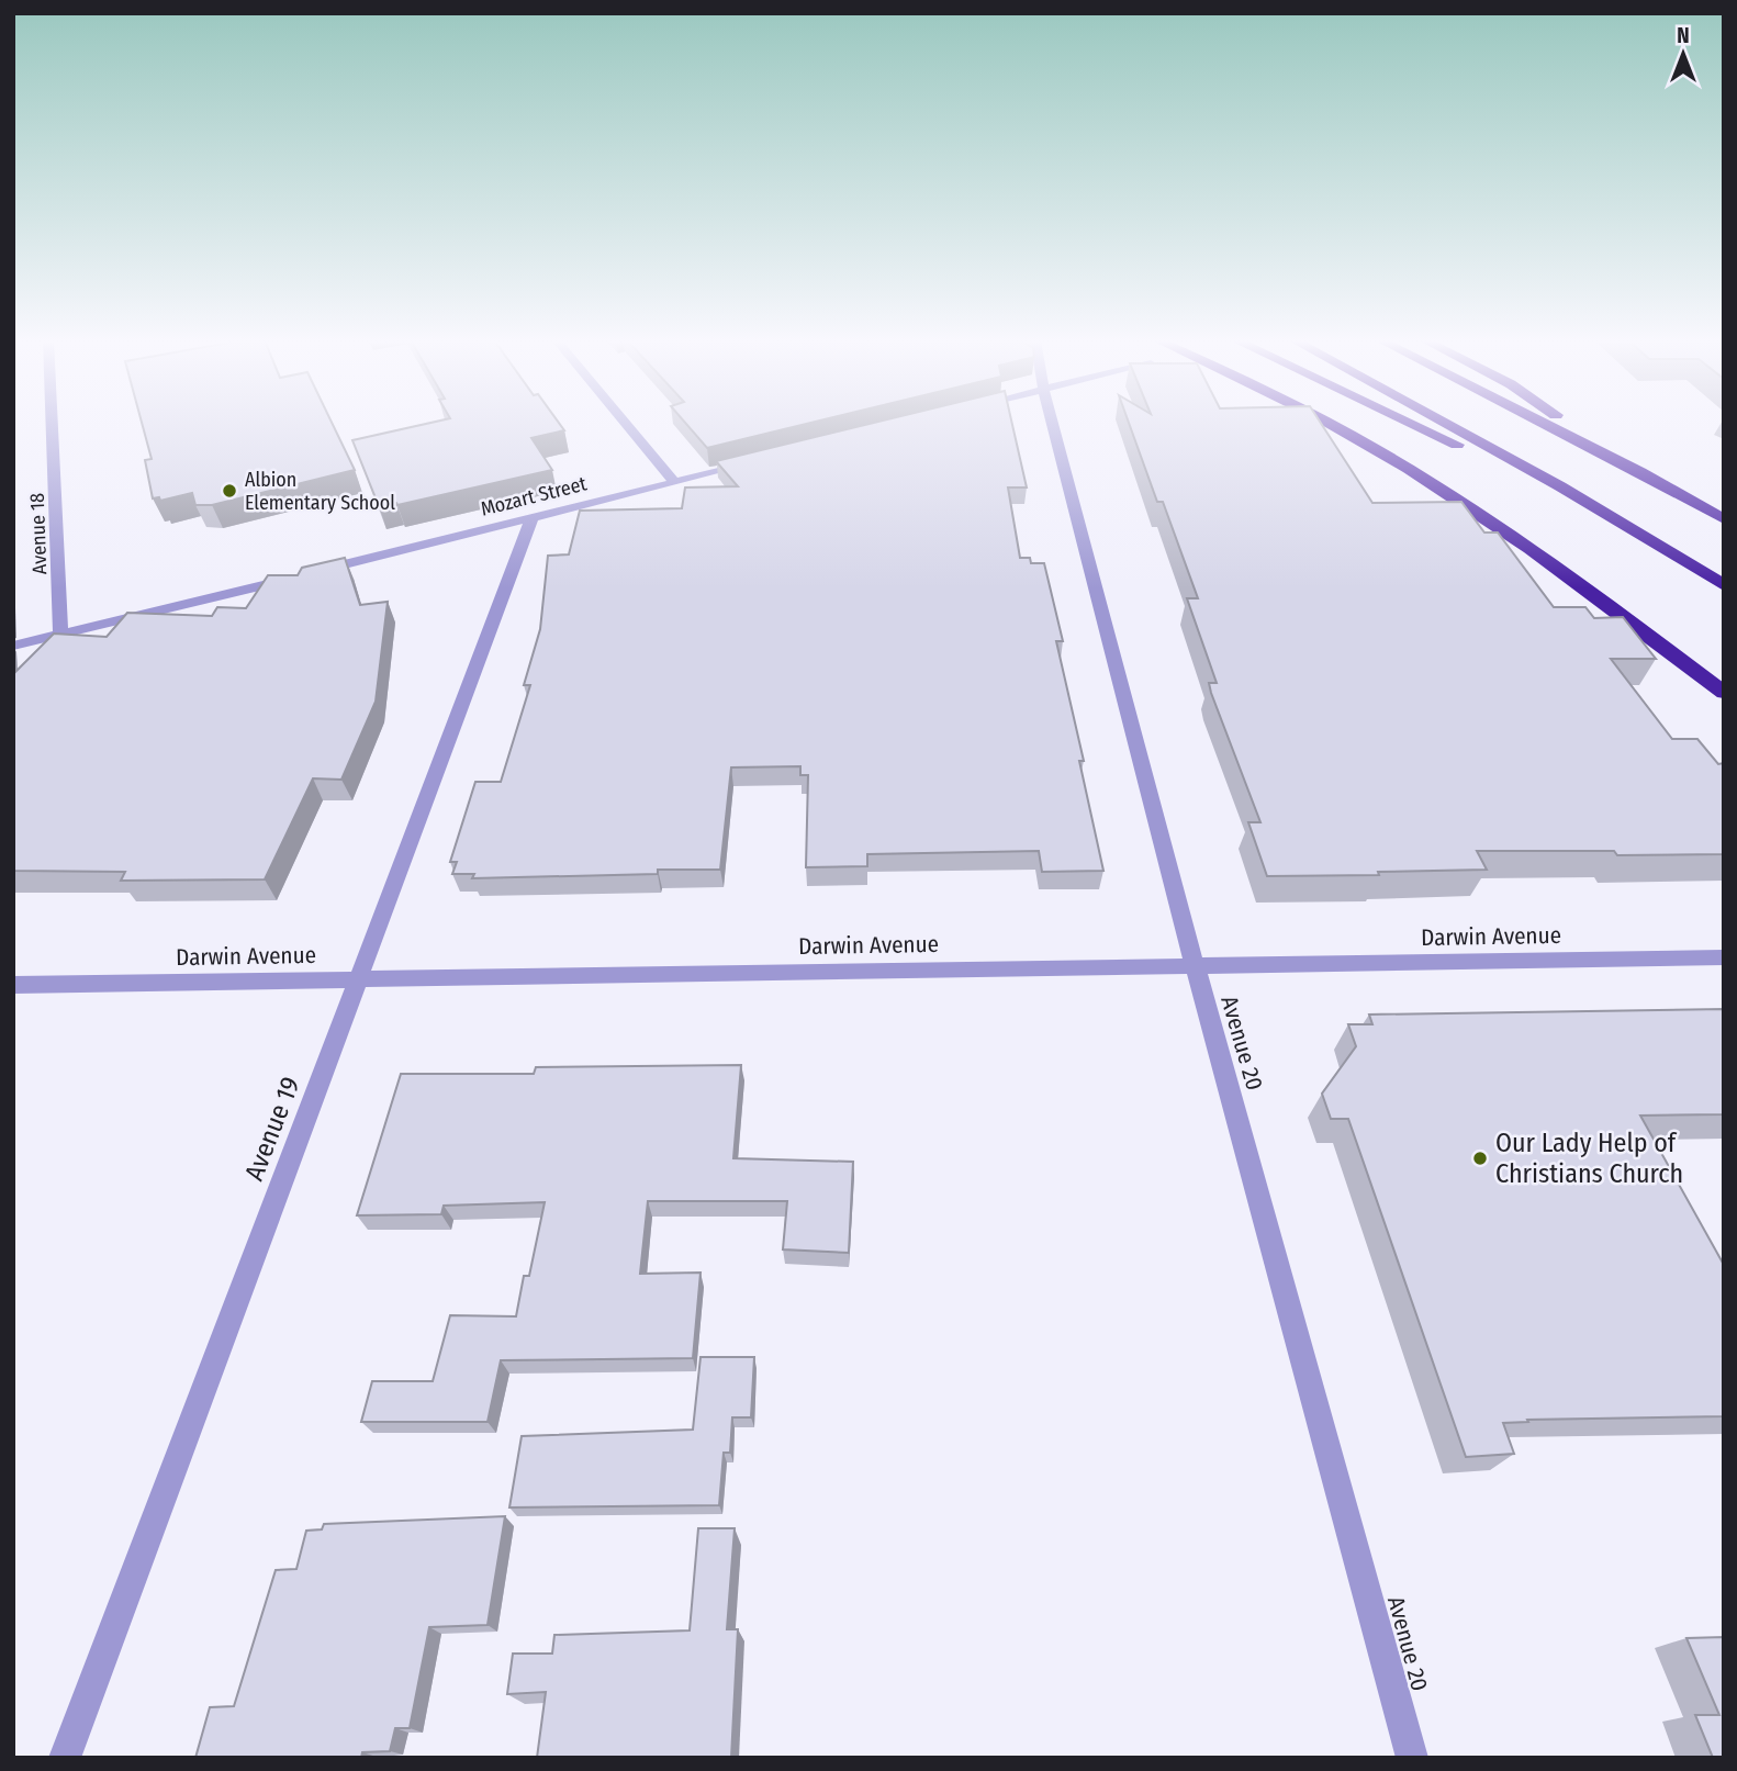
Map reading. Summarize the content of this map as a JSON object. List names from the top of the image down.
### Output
{
  "streets": {
    "street": [
      "Mozart Street",
      "Avenue 18",
      "Darwin Avenue",
      "Avenue 20",
      "Avenue 19"
    ]
  },
  "crossings": [
    ["Mozart Street", "Avenue 19"],
    ["Darwin Avenue", "Avenue 20"],
    ["Darwin Avenue", "Avenue 19"]
  ],
  "places": ["Albion Elementary School", "Our Lady Help of Christians Church"],
  "north": "top"
}
